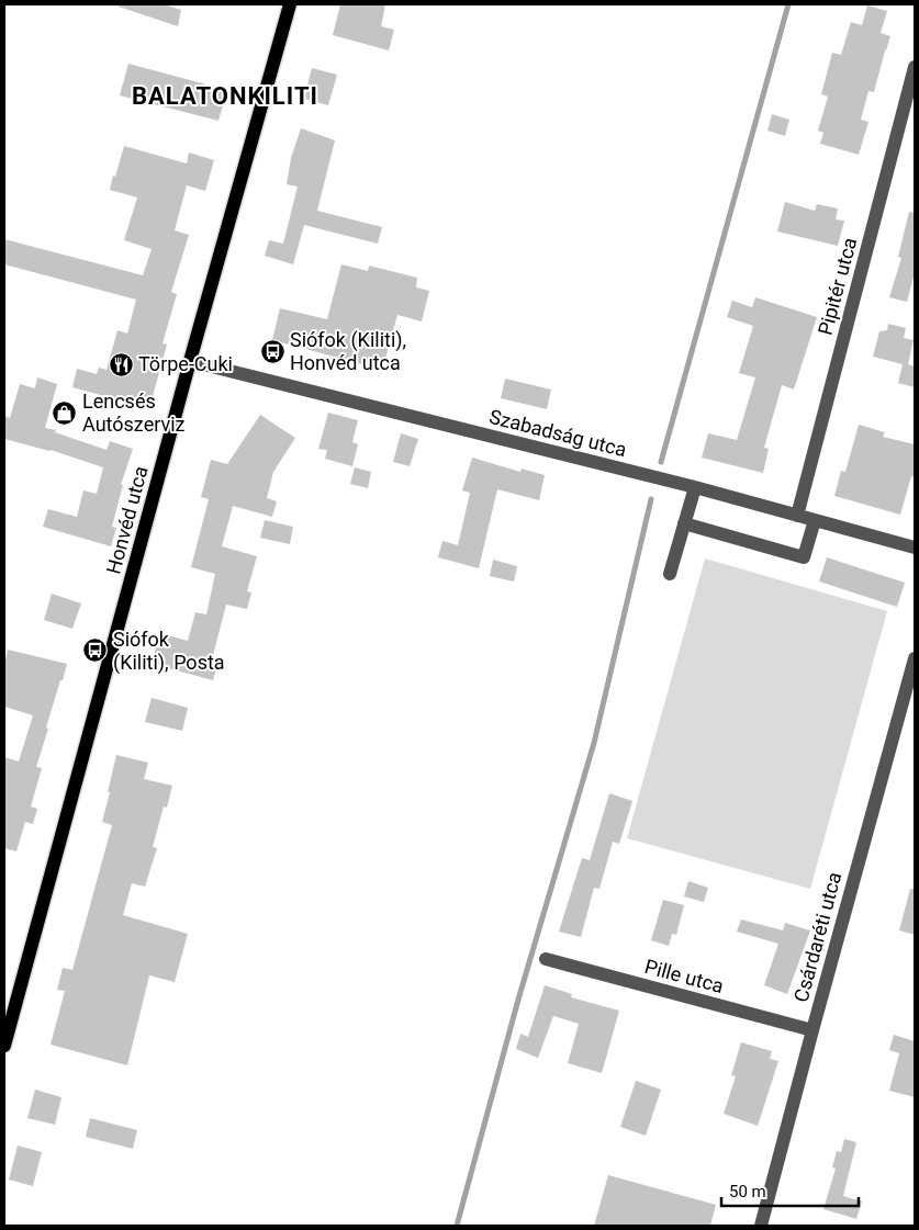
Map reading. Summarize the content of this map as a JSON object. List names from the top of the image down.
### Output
{
  "streets": {
    "main road": ["Honvéd utca"],
    "street": [
      "Pipitér utca",
      "Szabadság utca",
      "Csárdaréti utca",
      "Pille utca"
    ]
  },
  "crossings": [
    ["Pipitér utca", "Szabadság utca"],
    ["Szabadság utca", "Honvéd utca"],
    ["Csárdaréti utca", "Pille utca"]
  ],
  "districts": ["BALATONKILITI"],
  "places": {
    "bus stop": ["Siófok (Kiliti), Honvéd utca", "Siófok (Kiliti), Posta"],
    "restaurant": ["Törpe-Cuki"],
    "shop": ["Lencsés Autószerviz"]
  },
  "scale_bar": "50 m"
}
